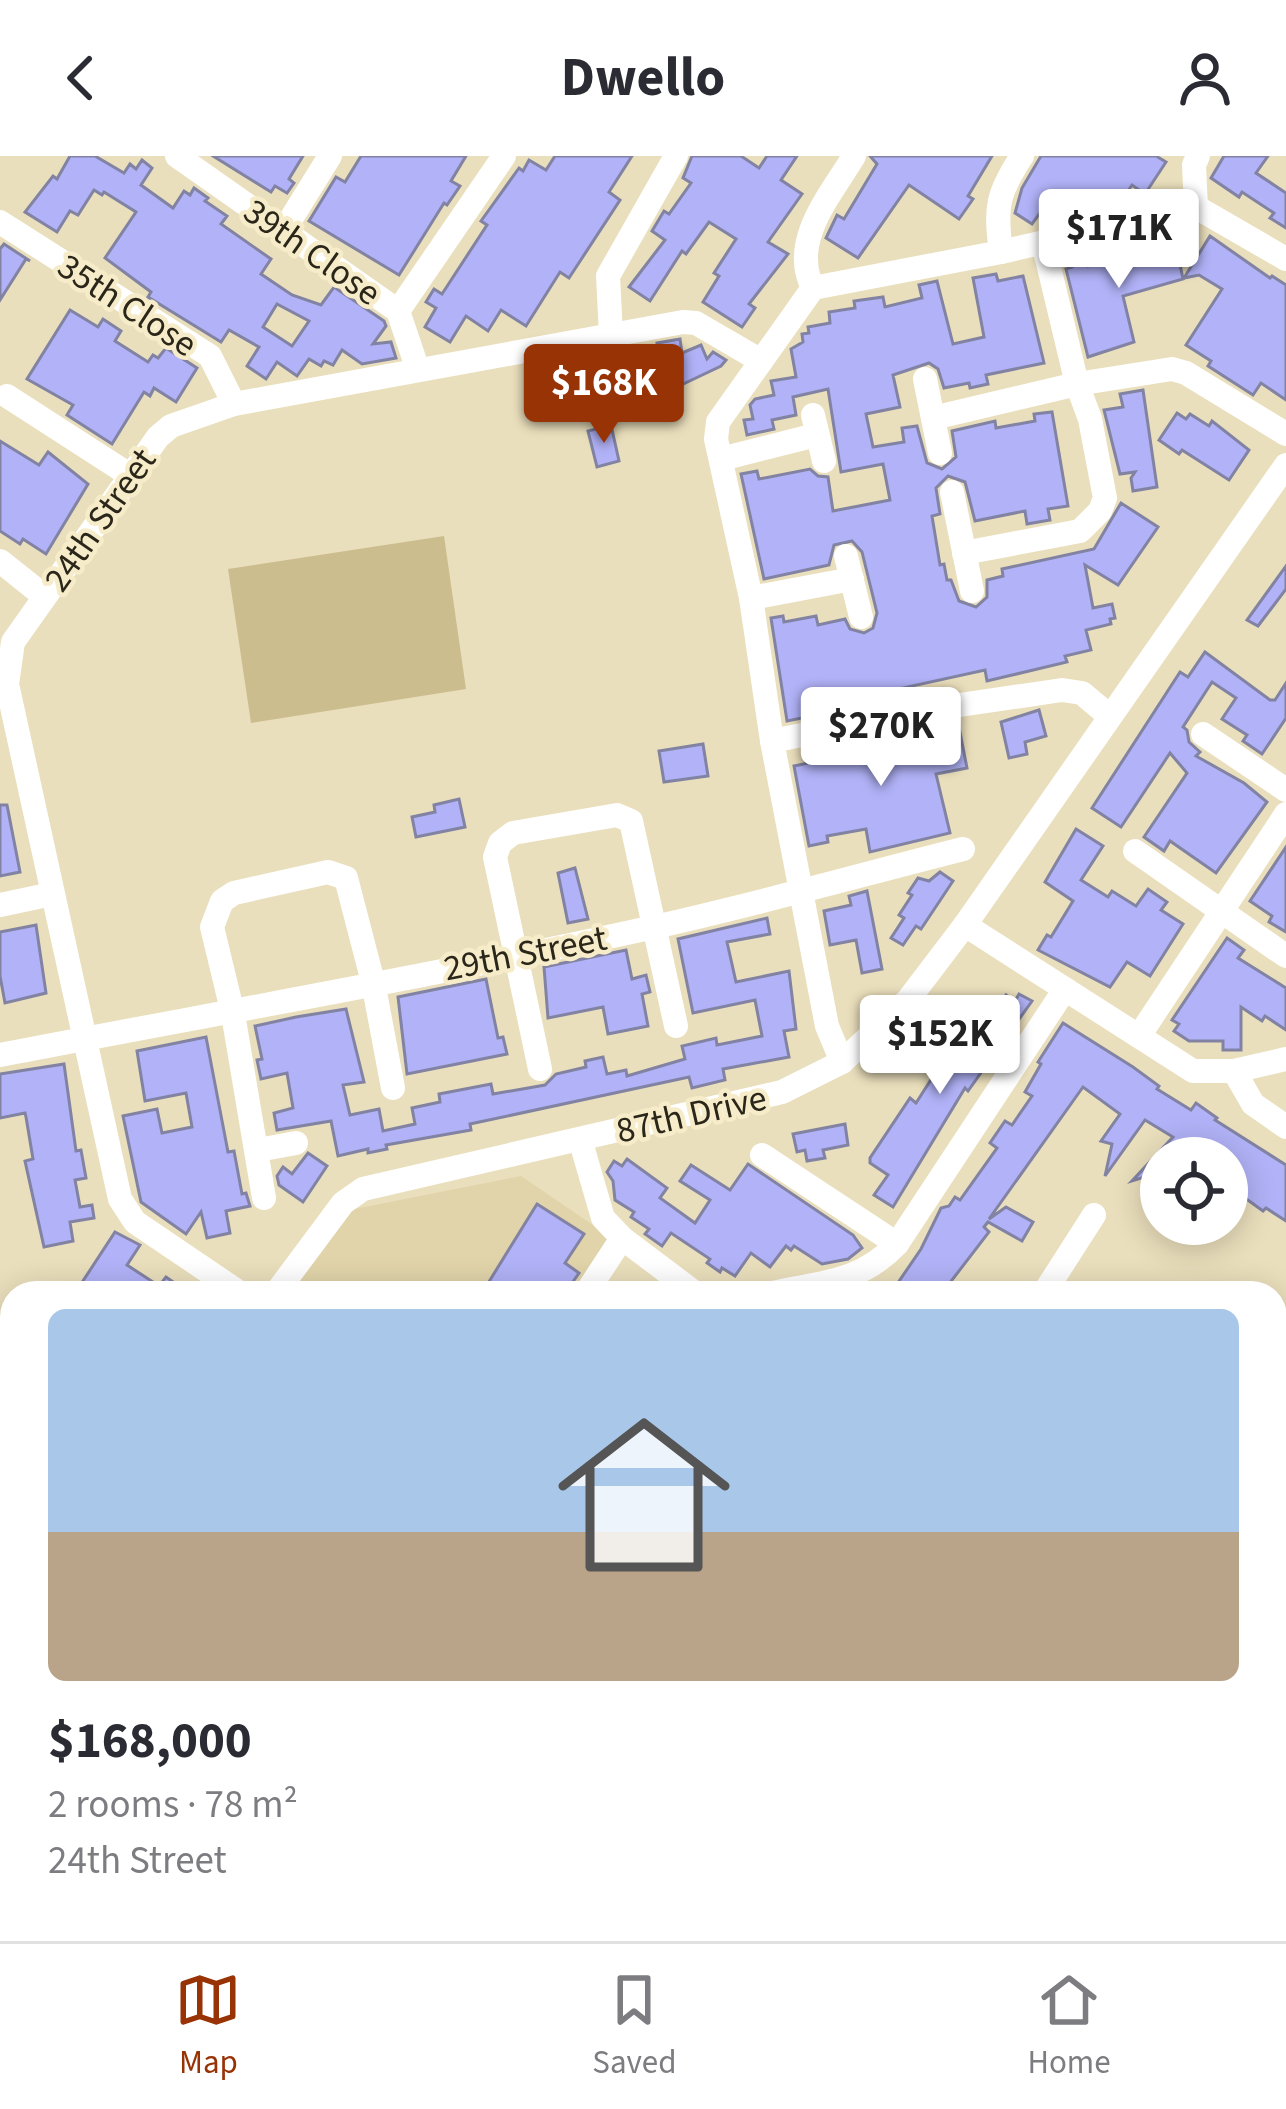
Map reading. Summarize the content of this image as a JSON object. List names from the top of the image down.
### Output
{
  "streets": {
    "street": [
      "39th Close",
      "35th Close",
      "24th Street",
      "29th Street",
      "87th Drive"
    ]
  },
  "crossings": [
    ["39th Close", "24th Street"],
    ["35th Close", "24th Street"],
    ["24th Street", "29th Street"]
  ],
  "page": {
    "header": "Dwello",
    "price": [
      "$171K",
      "$168K",
      "$270K",
      "$152K"
    ],
    "list": [
      {
        "name": "$168,000",
        "note": "2 rooms · 78 m² · 24th Street"
      }
    ],
    "tabs": ["Map", "Saved", "Home"]
  }
}
